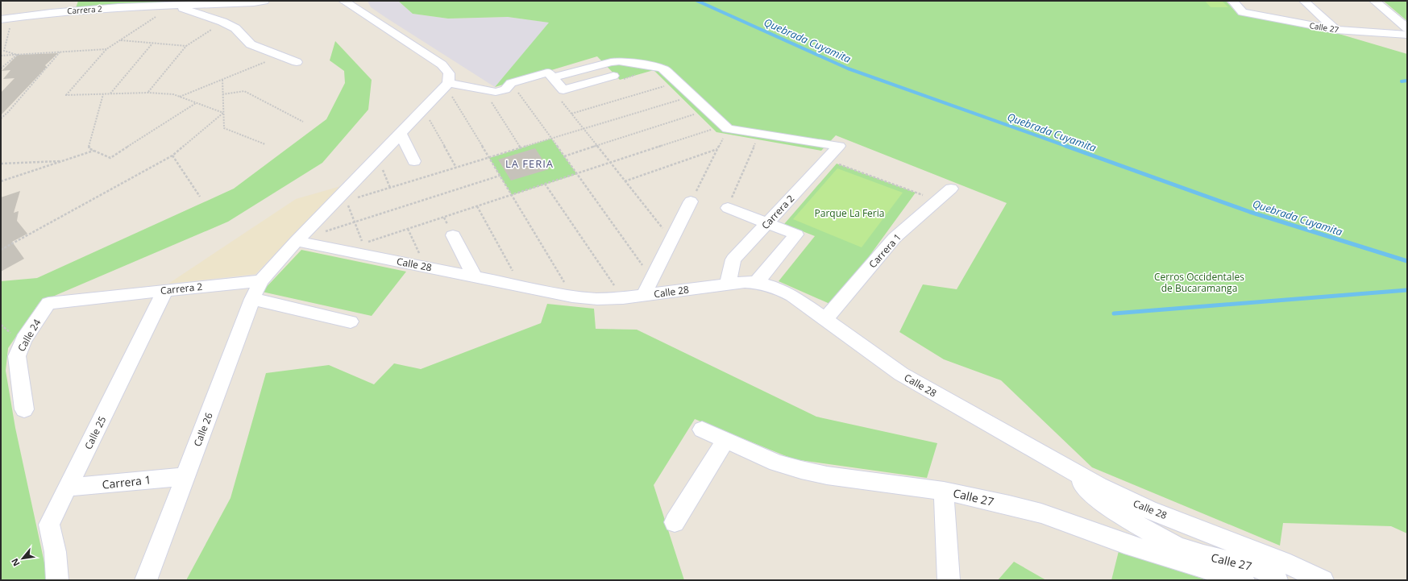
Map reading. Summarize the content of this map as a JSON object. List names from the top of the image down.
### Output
{
  "streets": {
    "street": [
      "Carrera 2",
      "Calle 27",
      "Carrera 1",
      "Calle 28",
      "Calle 24",
      "Calle 26",
      "Calle 25"
    ]
  },
  "crossings": [
    ["Carrera 2", "Calle 28"],
    ["Carrera 2", "Calle 24"],
    ["Carrera 2", "Calle 26"],
    ["Carrera 2", "Calle 25"],
    ["Calle 27", "Calle 28"],
    ["Carrera 1", "Calle 28"],
    ["Carrera 1", "Calle 26"],
    ["Carrera 1", "Calle 25"]
  ],
  "districts": ["LA FERIA"],
  "water": ["Quebrada Cuyamita"],
  "parks": ["Parque La Feria", "Cerros Occidentales de Bucaramanga"],
  "north": "bottom left"
}
